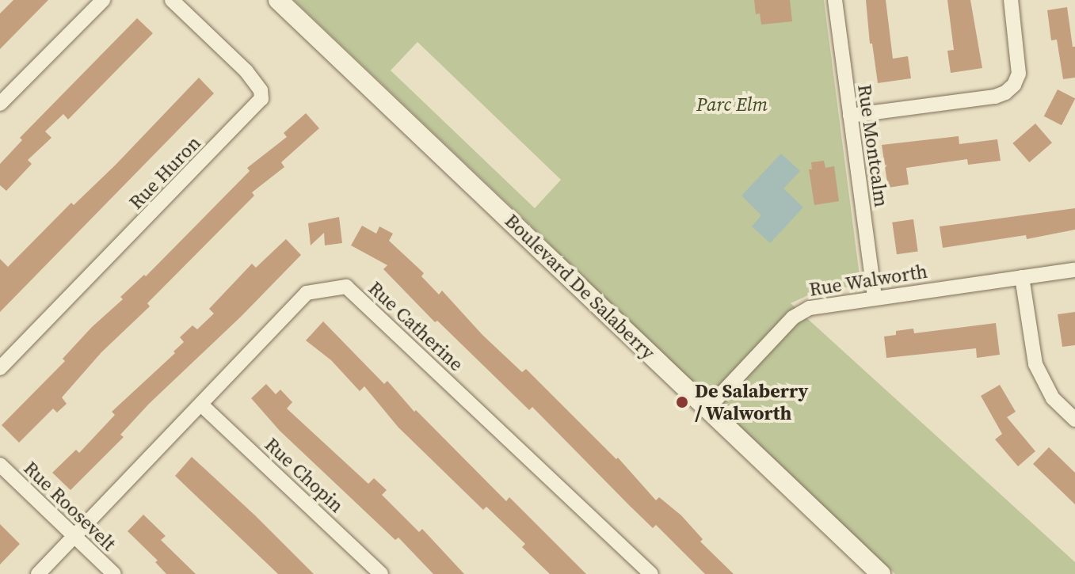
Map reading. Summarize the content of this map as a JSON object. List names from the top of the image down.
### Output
{
  "streets": {
    "street": [
      "Rue Montcalm",
      "Rue Huron",
      "Rue Walworth",
      "Boulevard De Salaberry",
      "Rue Catherine",
      "Rue Chopin",
      "Rue Roosevelt"
    ]
  },
  "crossings": [
    ["Rue Montcalm", "Rue Walworth"],
    ["Rue Walworth", "Boulevard De Salaberry"],
    ["Rue Catherine", "Rue Chopin"],
    ["Rue Catherine", "Rue Roosevelt"]
  ],
  "parks": ["Parc Elm"],
  "places": ["De Salaberry / Walworth"]
}
